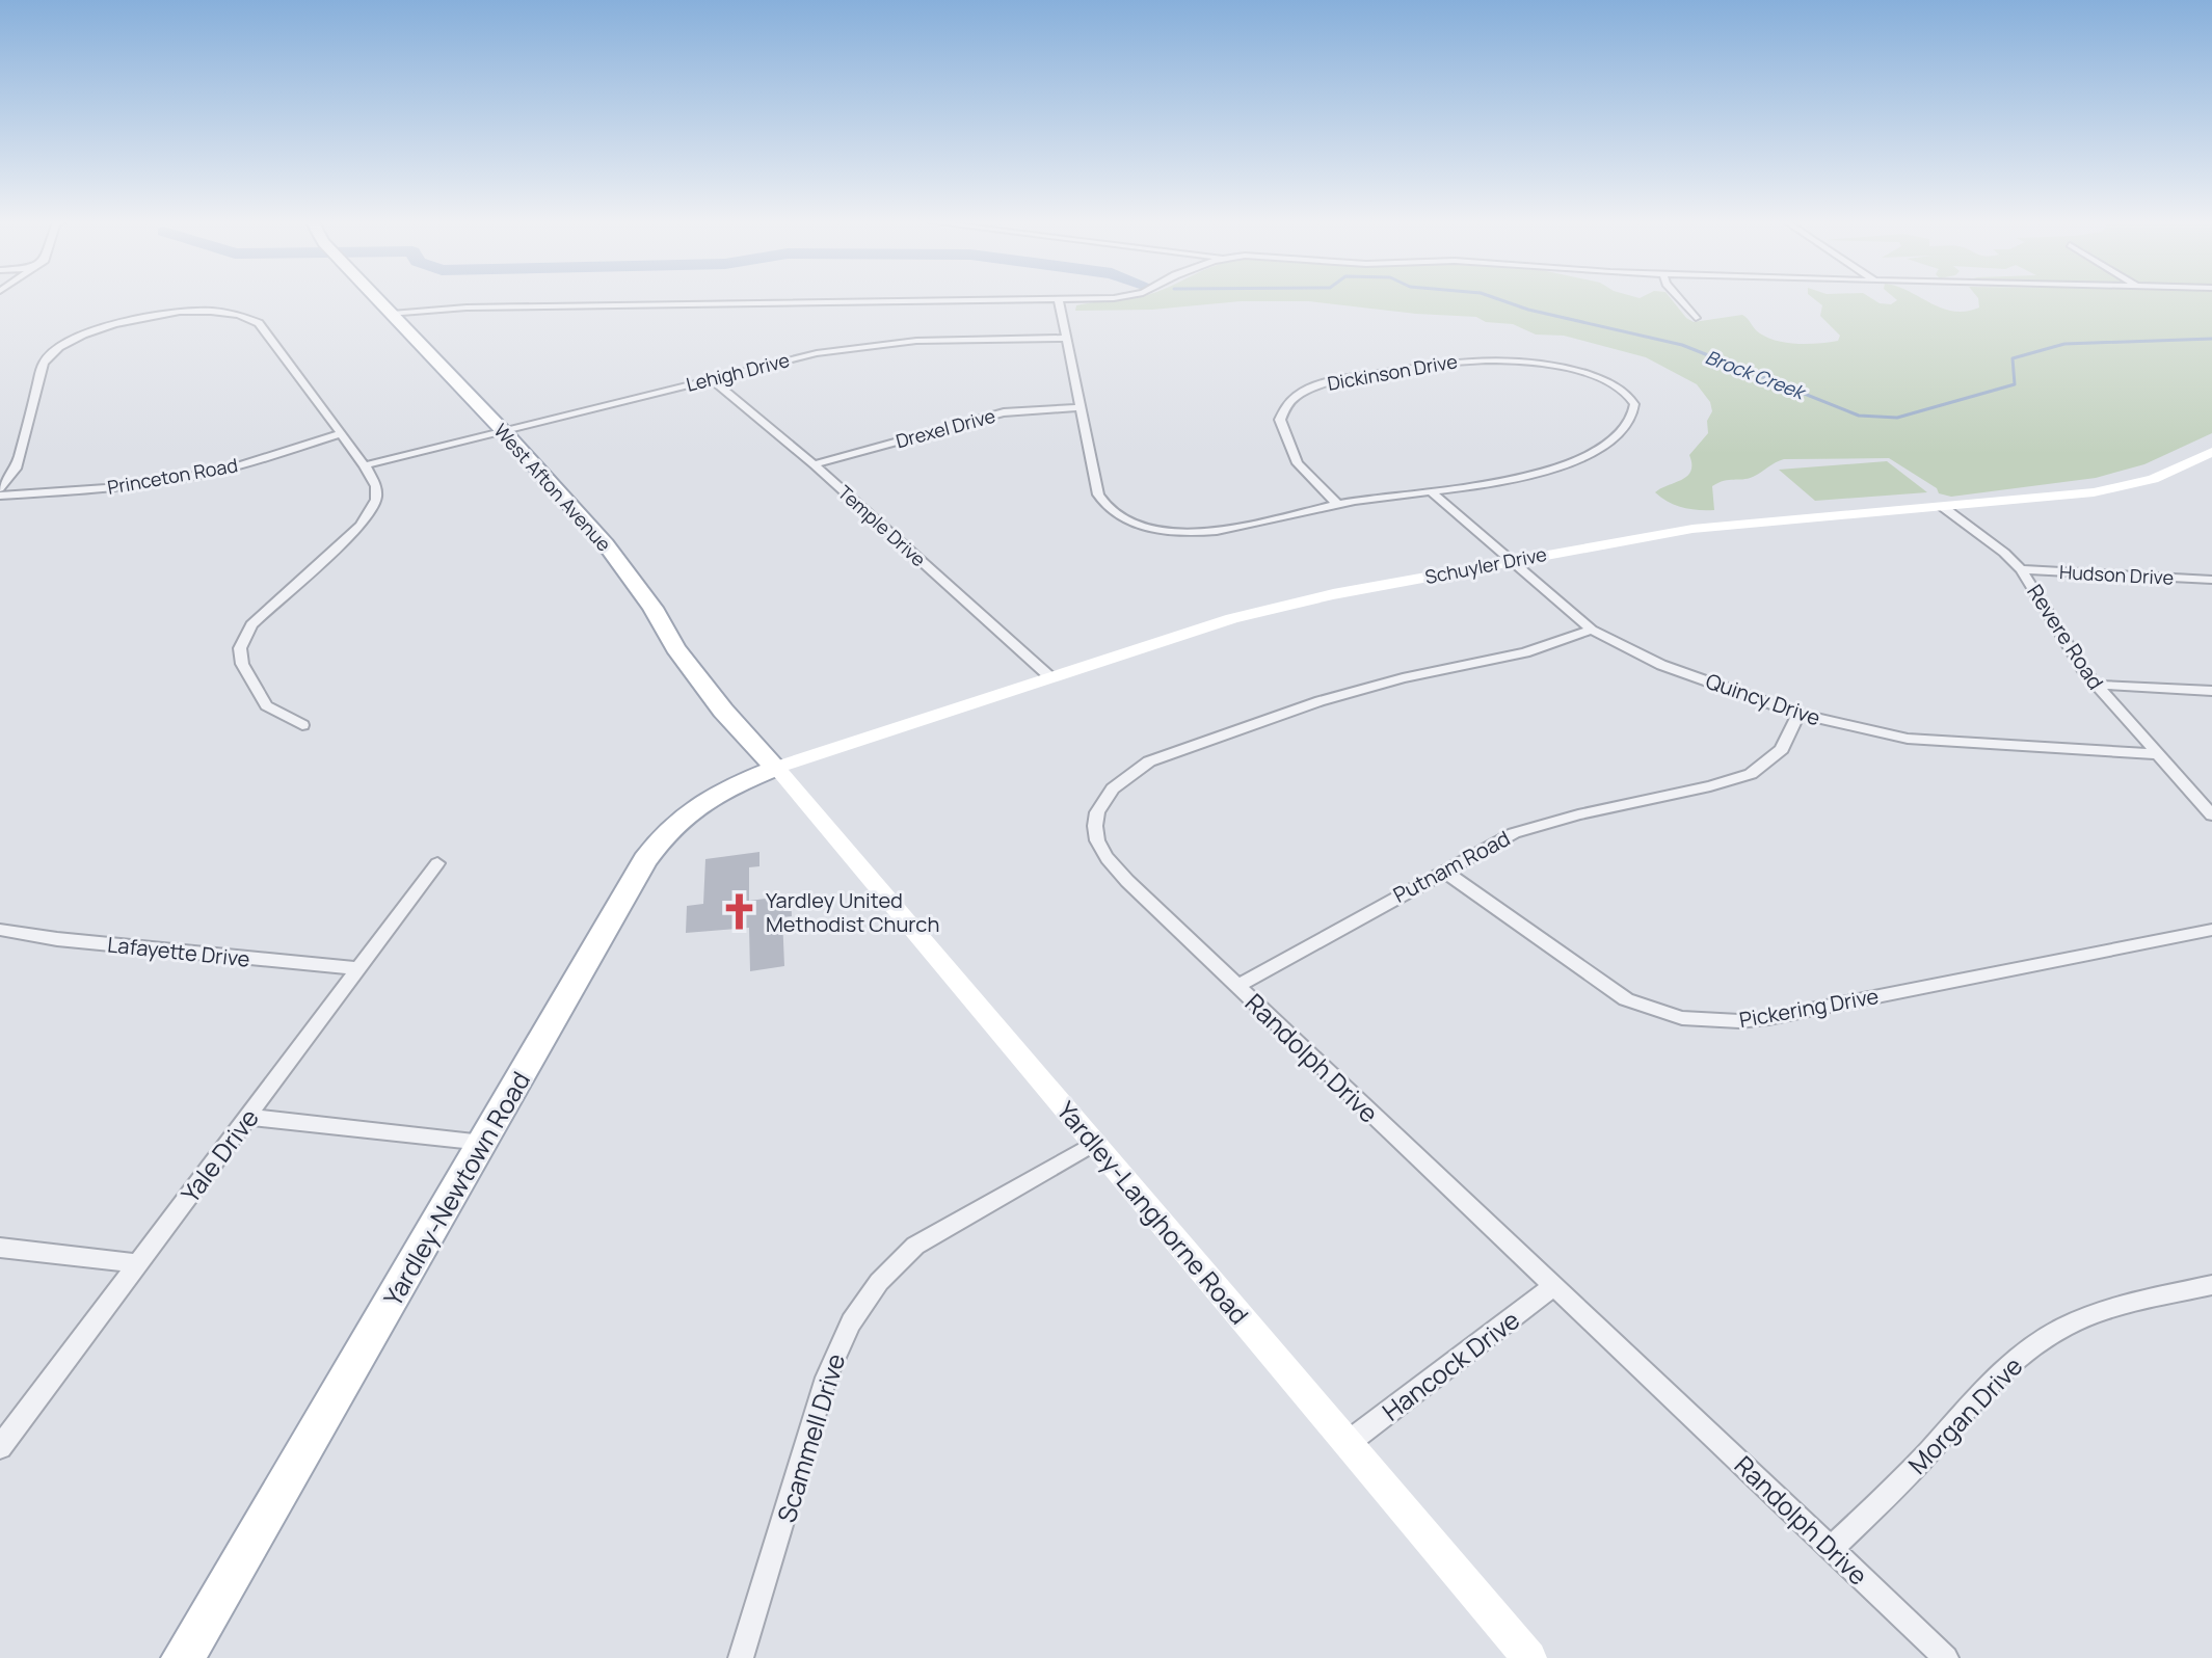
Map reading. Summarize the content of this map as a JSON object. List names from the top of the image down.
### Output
{
  "streets": {
    "main road": ["West Afton Avenue", "Yardley-Newtown Road"],
    "street": [
      "Lehigh Drive",
      "Dickinson Drive",
      "Drexel Drive",
      "Princeton Road",
      "Temple Drive",
      "Schuyler Drive",
      "Hudson Drive",
      "Revere Road",
      "Quincy Drive",
      "Putnam Road",
      "Lafayette Drive",
      "Pickering Drive",
      "Randolph Drive",
      "Yale Drive",
      "Yardley-Langhorne Road",
      "Hancock Drive",
      "Morgan Drive",
      "Scammell Drive"
    ]
  },
  "crossings": [
    ["Lehigh Drive", "Dickinson Drive"],
    ["Lehigh Drive", "West Afton Avenue"],
    ["Lehigh Drive", "Temple Drive"],
    ["Dickinson Drive", "Drexel Drive"],
    ["Dickinson Drive", "Quincy Drive"],
    ["Drexel Drive", "Temple Drive"],
    ["West Afton Avenue", "Schuyler Drive"],
    ["West Afton Avenue", "Yardley-Newtown Road"],
    ["West Afton Avenue", "Yardley-Langhorne Road"],
    ["Temple Drive", "Schuyler Drive"],
    ["Schuyler Drive", "Revere Road"],
    ["Schuyler Drive", "Quincy Drive"],
    ["Schuyler Drive", "Yardley-Newtown Road"],
    ["Schuyler Drive", "Yardley-Langhorne Road"],
    ["Hudson Drive", "Revere Road"],
    ["Revere Road", "Quincy Drive"],
    ["Quincy Drive", "Putnam Road"],
    ["Quincy Drive", "Randolph Drive"],
    ["Putnam Road", "Pickering Drive"],
    ["Putnam Road", "Randolph Drive"],
    ["Lafayette Drive", "Yale Drive"],
    ["Randolph Drive", "Hancock Drive"],
    ["Randolph Drive", "Morgan Drive"],
    ["Yardley-Newtown Road", "Yardley-Langhorne Road"],
    ["Yardley-Langhorne Road", "Hancock Drive"],
    ["Yardley-Langhorne Road", "Scammell Drive"]
  ],
  "water": ["Brock Creek"],
  "places": {
    "church": ["Yardley United Methodist Church"]
  }
}
